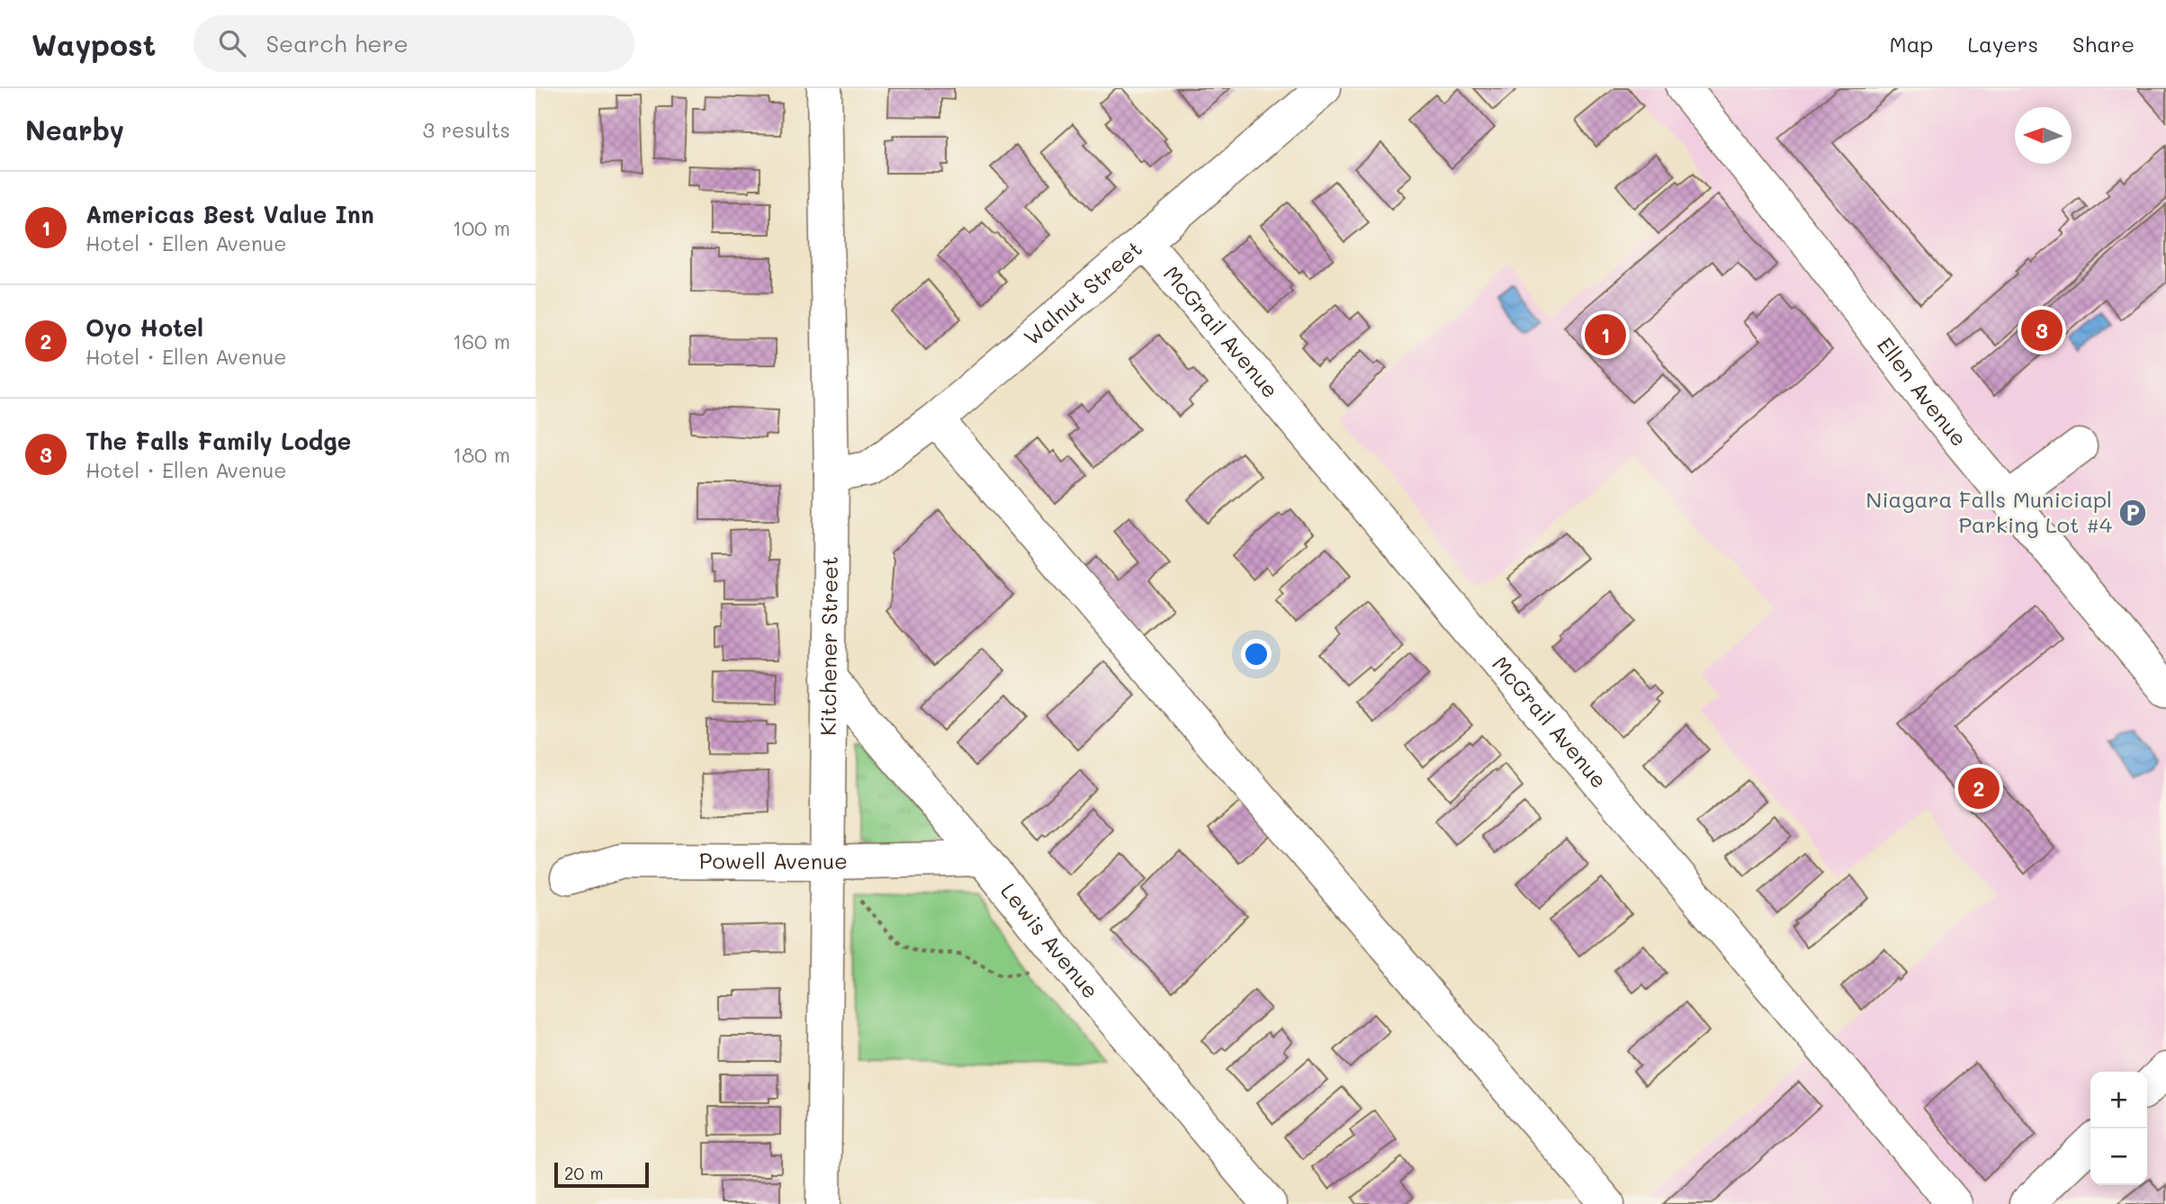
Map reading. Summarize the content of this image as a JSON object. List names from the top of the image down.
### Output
{
  "streets": {
    "street": [
      "Walnut Street",
      "McGrail Avenue",
      "Ellen Avenue",
      "Kitchener Street",
      "Powell Avenue",
      "Lewis Avenue"
    ]
  },
  "crossings": [
    ["Walnut Street", "McGrail Avenue"],
    ["Walnut Street", "Kitchener Street"],
    ["Kitchener Street", "Powell Avenue"],
    ["Kitchener Street", "Lewis Avenue"],
    ["Powell Avenue", "Lewis Avenue"]
  ],
  "places": {
    "parking": ["Niagara Falls Municiapl Parking Lot #4"]
  },
  "scale_bar": "20 m",
  "north": "left",
  "page": {
    "header": "Waypost",
    "search": "Search here",
    "nav": ["Map", "Layers", "Share"],
    "heading": ["Nearby", "3 results"],
    "list": [
      {
        "mark": "1",
        "name": "Americas Best Value Inn",
        "note": "Hotel · Ellen Avenue",
        "value": "100 m"
      },
      {
        "mark": "2",
        "name": "Oyo Hotel",
        "note": "Hotel · Ellen Avenue",
        "value": "160 m"
      },
      {
        "mark": "3",
        "name": "The Falls Family Lodge",
        "note": "Hotel · Ellen Avenue",
        "value": "180 m"
      }
    ],
    "pins": ["3", "1", "2"],
    "map_buttons": ["+", "−"],
    "scale": "20 m"
  }
}
